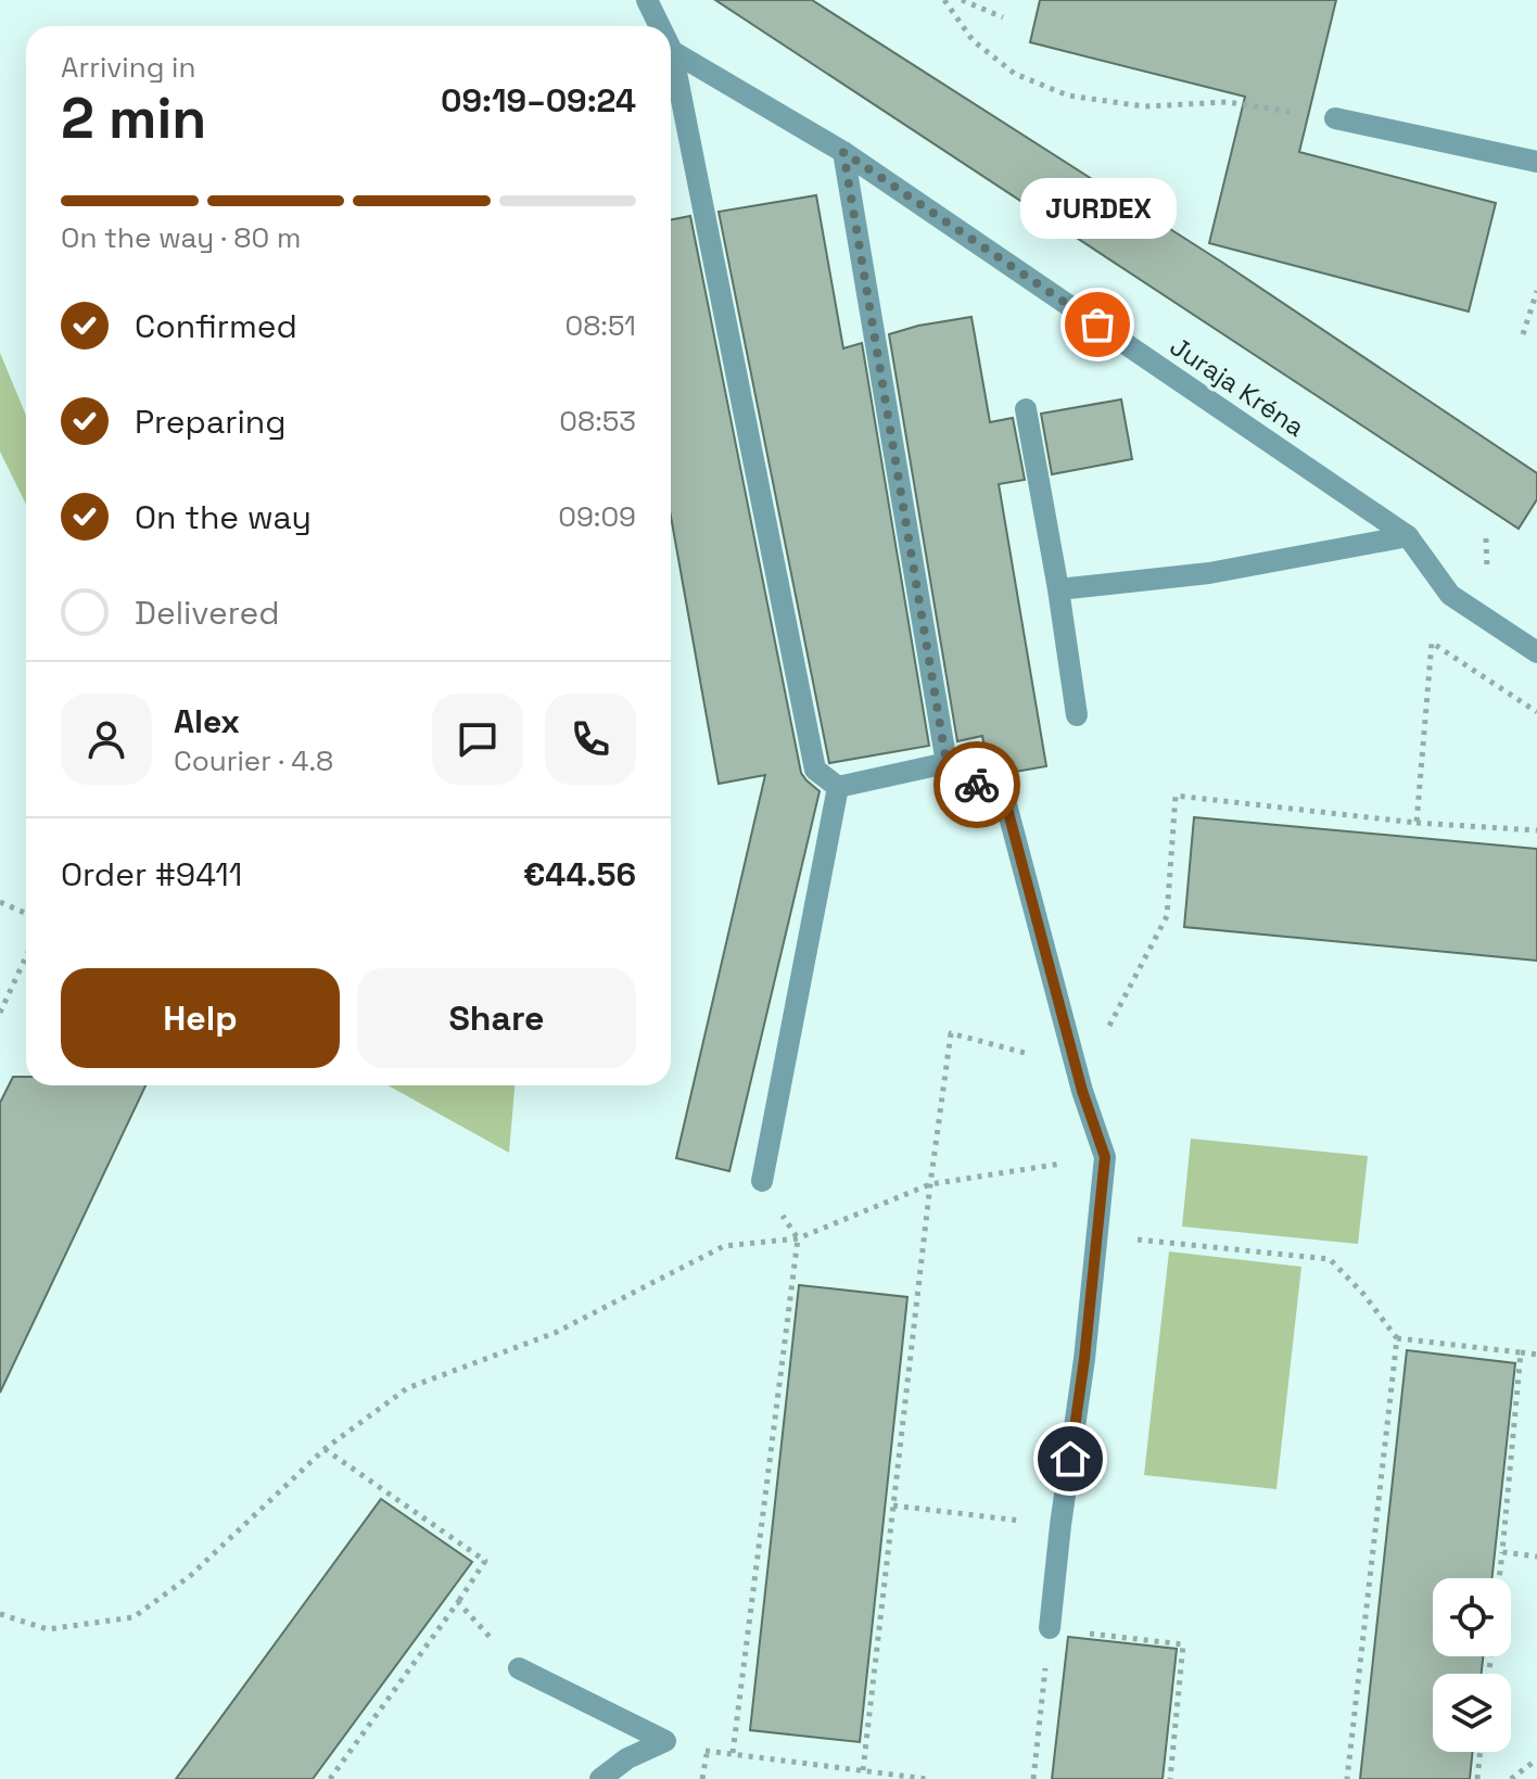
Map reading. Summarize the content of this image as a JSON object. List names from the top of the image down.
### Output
{
  "streets": {
    "street": ["Juraja Kréna"]
  },
  "places": ["JURDEX"],
  "page": {
    "heading": ["2 min", "Arriving in", "09:19–09:24"],
    "panel": [
      "Alex",
      "Courier · 4.8",
      "Order #9411",
      "€44.56"
    ],
    "bar": "On the way · 80 m",
    "bubble": "JURDEX",
    "list": [
      ["Confirmed", "08:51"],
      ["Preparing", "08:53"],
      ["On the way", "09:09"],
      "Delivered"
    ],
    "buttons": ["Help", "Share"]
  }
}
